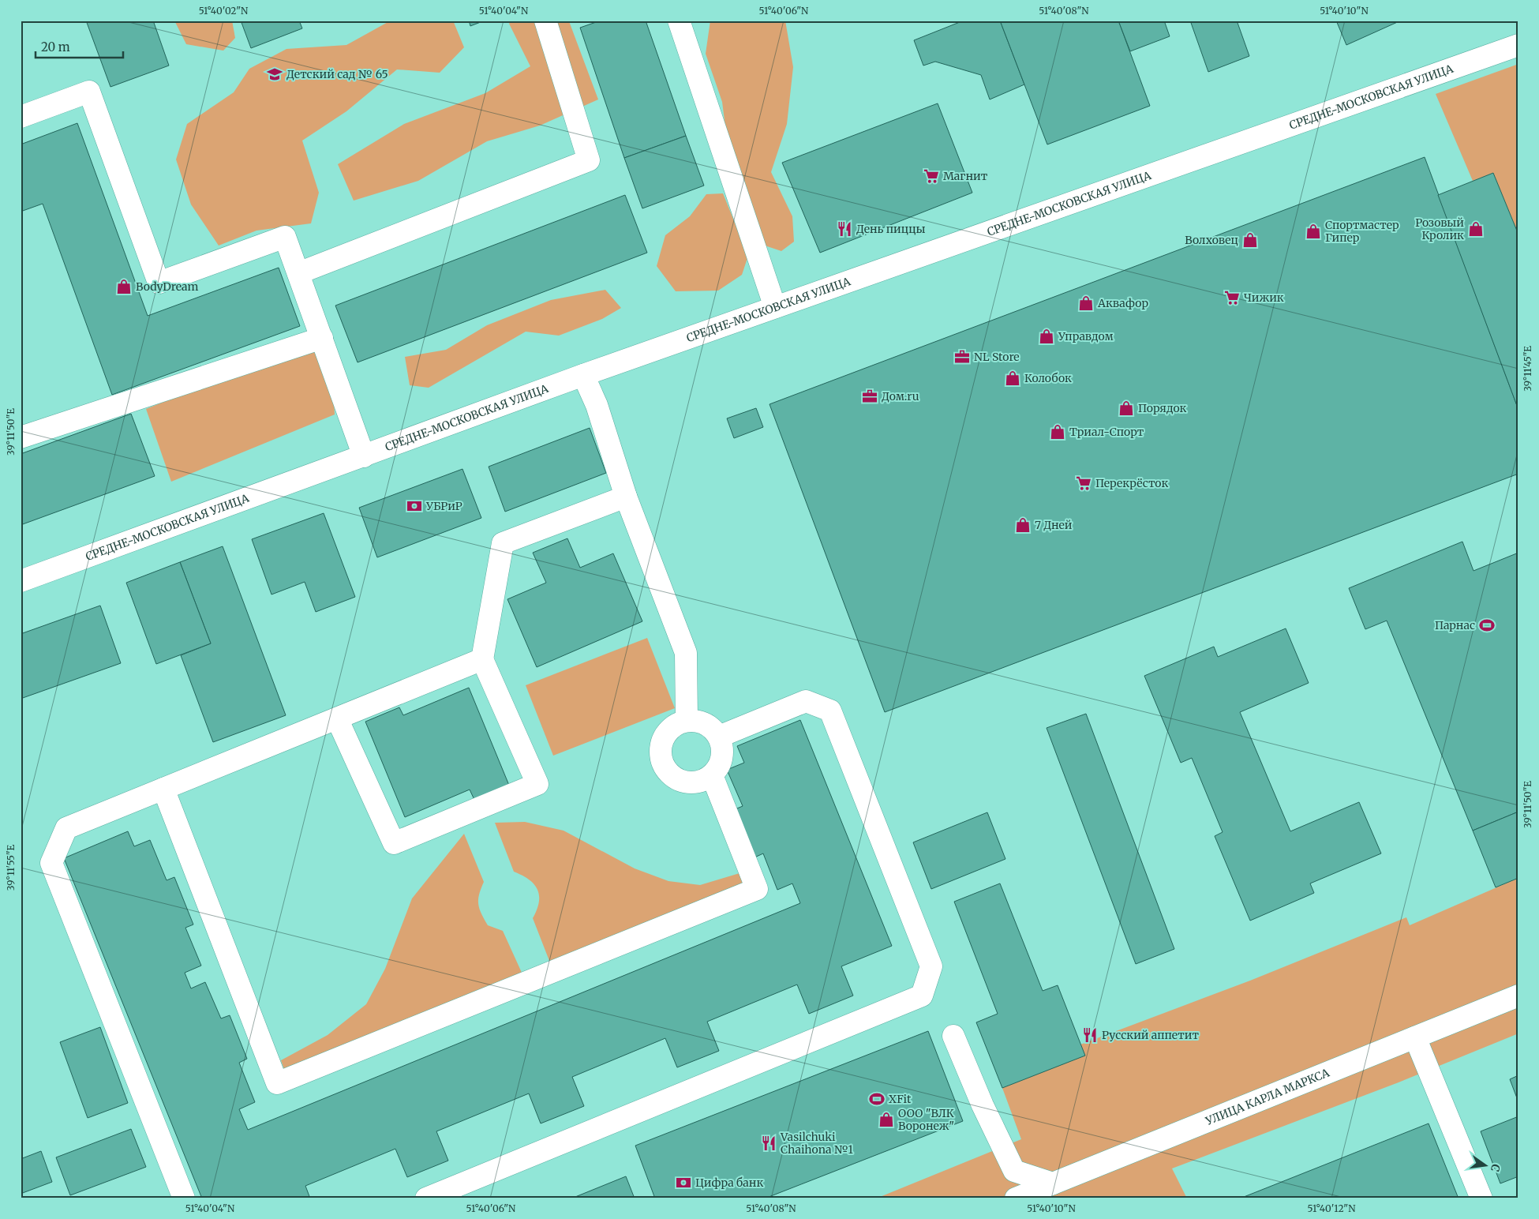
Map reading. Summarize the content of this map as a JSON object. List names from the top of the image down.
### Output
{
  "streets": {
    "street": ["СРЕДНЕ-МОСКОВСКАЯ УЛИЦА", "УЛИЦА КАРЛА МАРКСА"]
  },
  "places": {
    "school or university": ["Детский сад № 65"],
    "supermarket": ["Магнит", "Чижик", "Перекрёсток"],
    "restaurant": ["День пиццы", "Русский аппетит", "Vasilchuki Chaihona №1"],
    "shop": [
      "Розовый Кролик",
      "Спортмастер Гипер",
      "Волховец",
      "BodyDream",
      "Аквафор",
      "Управдом",
      "Колобок",
      "Порядок",
      "Триал-Спорт",
      "7 Дней",
      "ООО \"ВЛК Воронеж\""
    ],
    "office": ["NL Store", "Дом.ru"],
    "bank": ["УБРиР", "Цифра банк"],
    "sports": ["Парнас", "XFit"]
  },
  "scale_bar": "20 m",
  "north": "right",
  "coordinates": [
    "51°40'02\"N",
    "51°40'04\"N",
    "51°40'06\"N",
    "51°40'08\"N",
    "51°40'10\"N",
    "39°11'45\"E",
    "39°11'50\"E",
    "39°11'55\"E",
    "51°40'12\"N"
  ]
}
